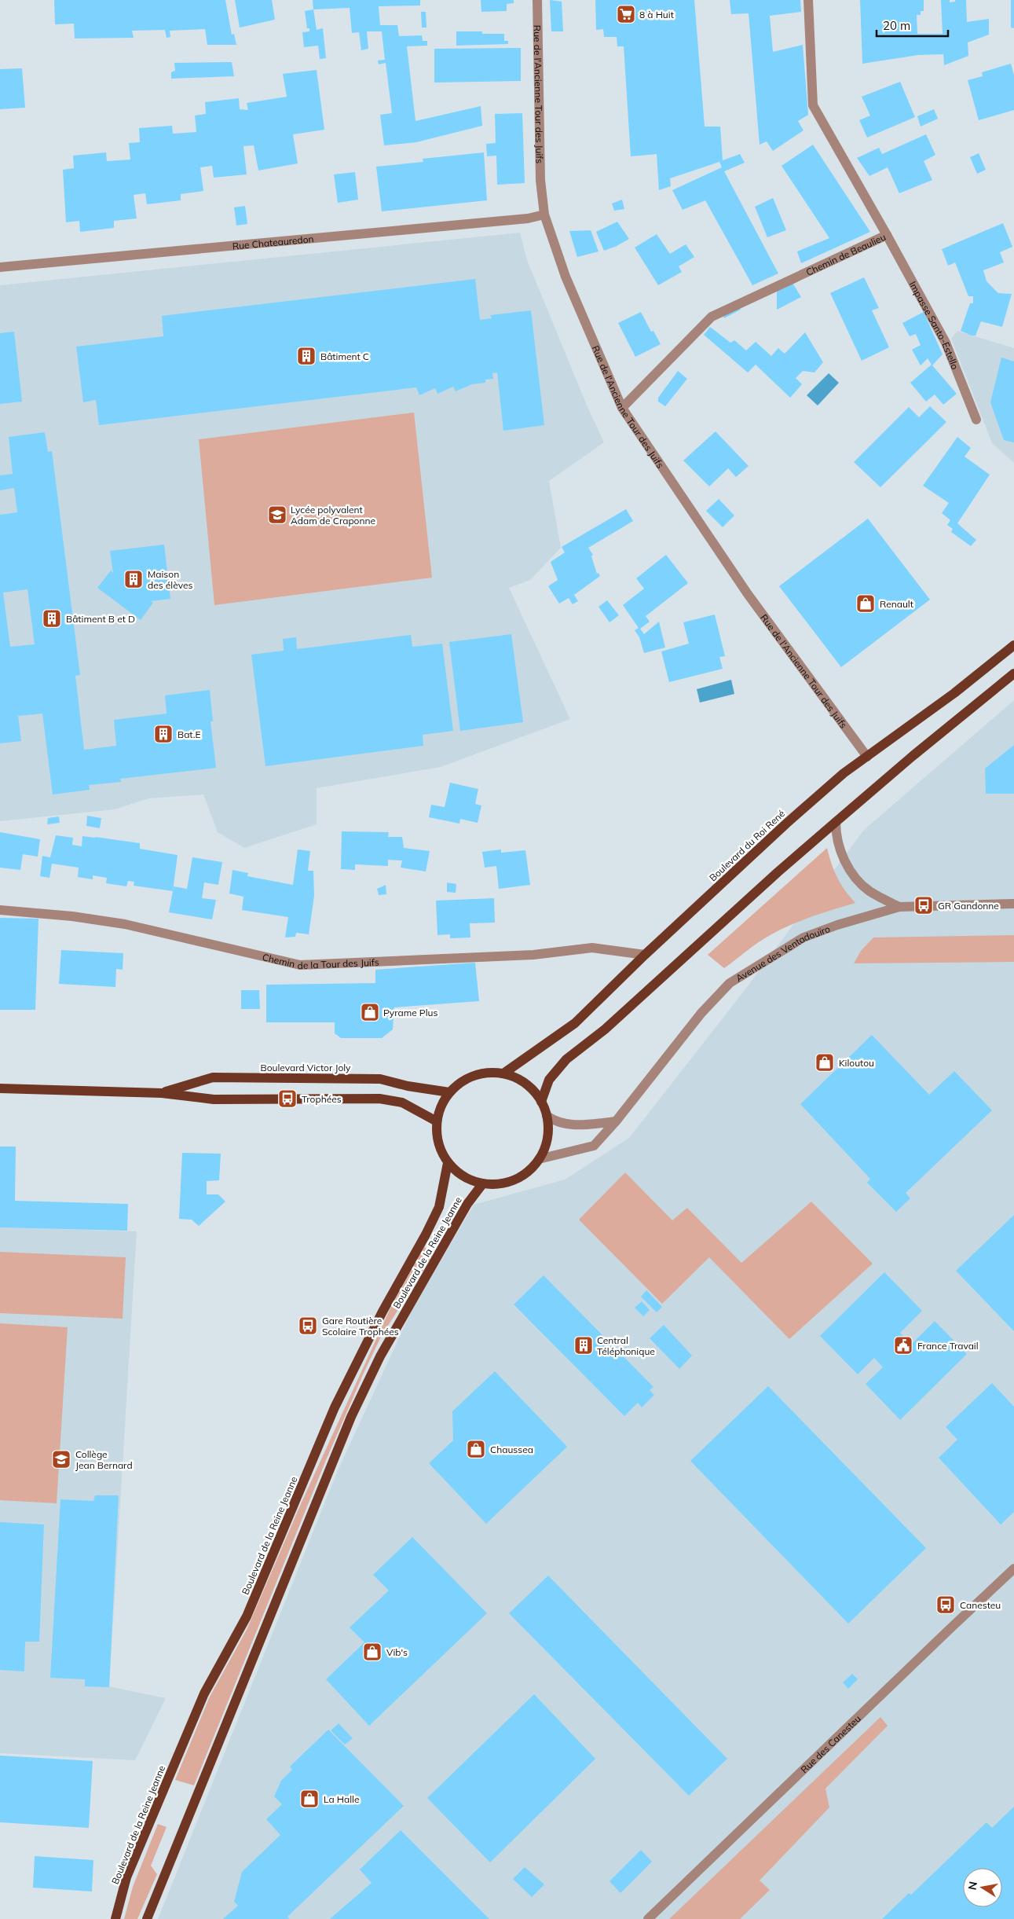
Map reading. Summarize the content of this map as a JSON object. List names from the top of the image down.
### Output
{
  "streets": {
    "main road": ["Boulevard du Roi René", "Boulevard Victor Joly", "Boulevard de la Reine Jeanne"],
    "street": [
      "Rue de l'Ancienne Tour des Juifs",
      "Rue Chateauredon",
      "Chemin de Beaulieu",
      "Impasse Santo-Estello",
      "Avenue des Ventadouïro",
      "Chemin de la Tour des Juifs",
      "Rue des Canesteu"
    ]
  },
  "crossings": [
    ["Rue de l'Ancienne Tour des Juifs", "Rue Chateauredon"],
    ["Rue de l'Ancienne Tour des Juifs", "Chemin de Beaulieu"],
    ["Rue de l'Ancienne Tour des Juifs", "Boulevard du Roi René"],
    ["Chemin de Beaulieu", "Impasse Santo-Estello"],
    ["Boulevard du Roi René", "Avenue des Ventadouïro"],
    ["Boulevard du Roi René", "Chemin de la Tour des Juifs"],
    ["Boulevard du Roi René", "Boulevard Victor Joly"],
    ["Boulevard du Roi René", "Boulevard de la Reine Jeanne"],
    ["Avenue des Ventadouïro", "Boulevard Victor Joly"],
    ["Avenue des Ventadouïro", "Boulevard de la Reine Jeanne"],
    ["Boulevard Victor Joly", "Boulevard de la Reine Jeanne"]
  ],
  "places": {
    "supermarket": ["8 à Huit"],
    "building": [
      "Bâtiment C",
      "Maison des élèves",
      "Bâtiment B et D",
      "Bat.E",
      "Central Téléphonique"
    ],
    "school or university": ["Lycée polyvalent Adam de Craponne", "Collège Jean Bernard"],
    "shop": [
      "Renault",
      "Pyrame Plus",
      "Kiloutou",
      "Chaussea",
      "Vib's",
      "La Halle"
    ],
    "bus stop": [
      "GR Gandonne",
      "Trophées",
      "Gare Routière Scolaire Trophées",
      "Canesteu"
    ],
    "public building": ["France Travail"]
  },
  "scale_bar": "20 m",
  "north": "left"
}
